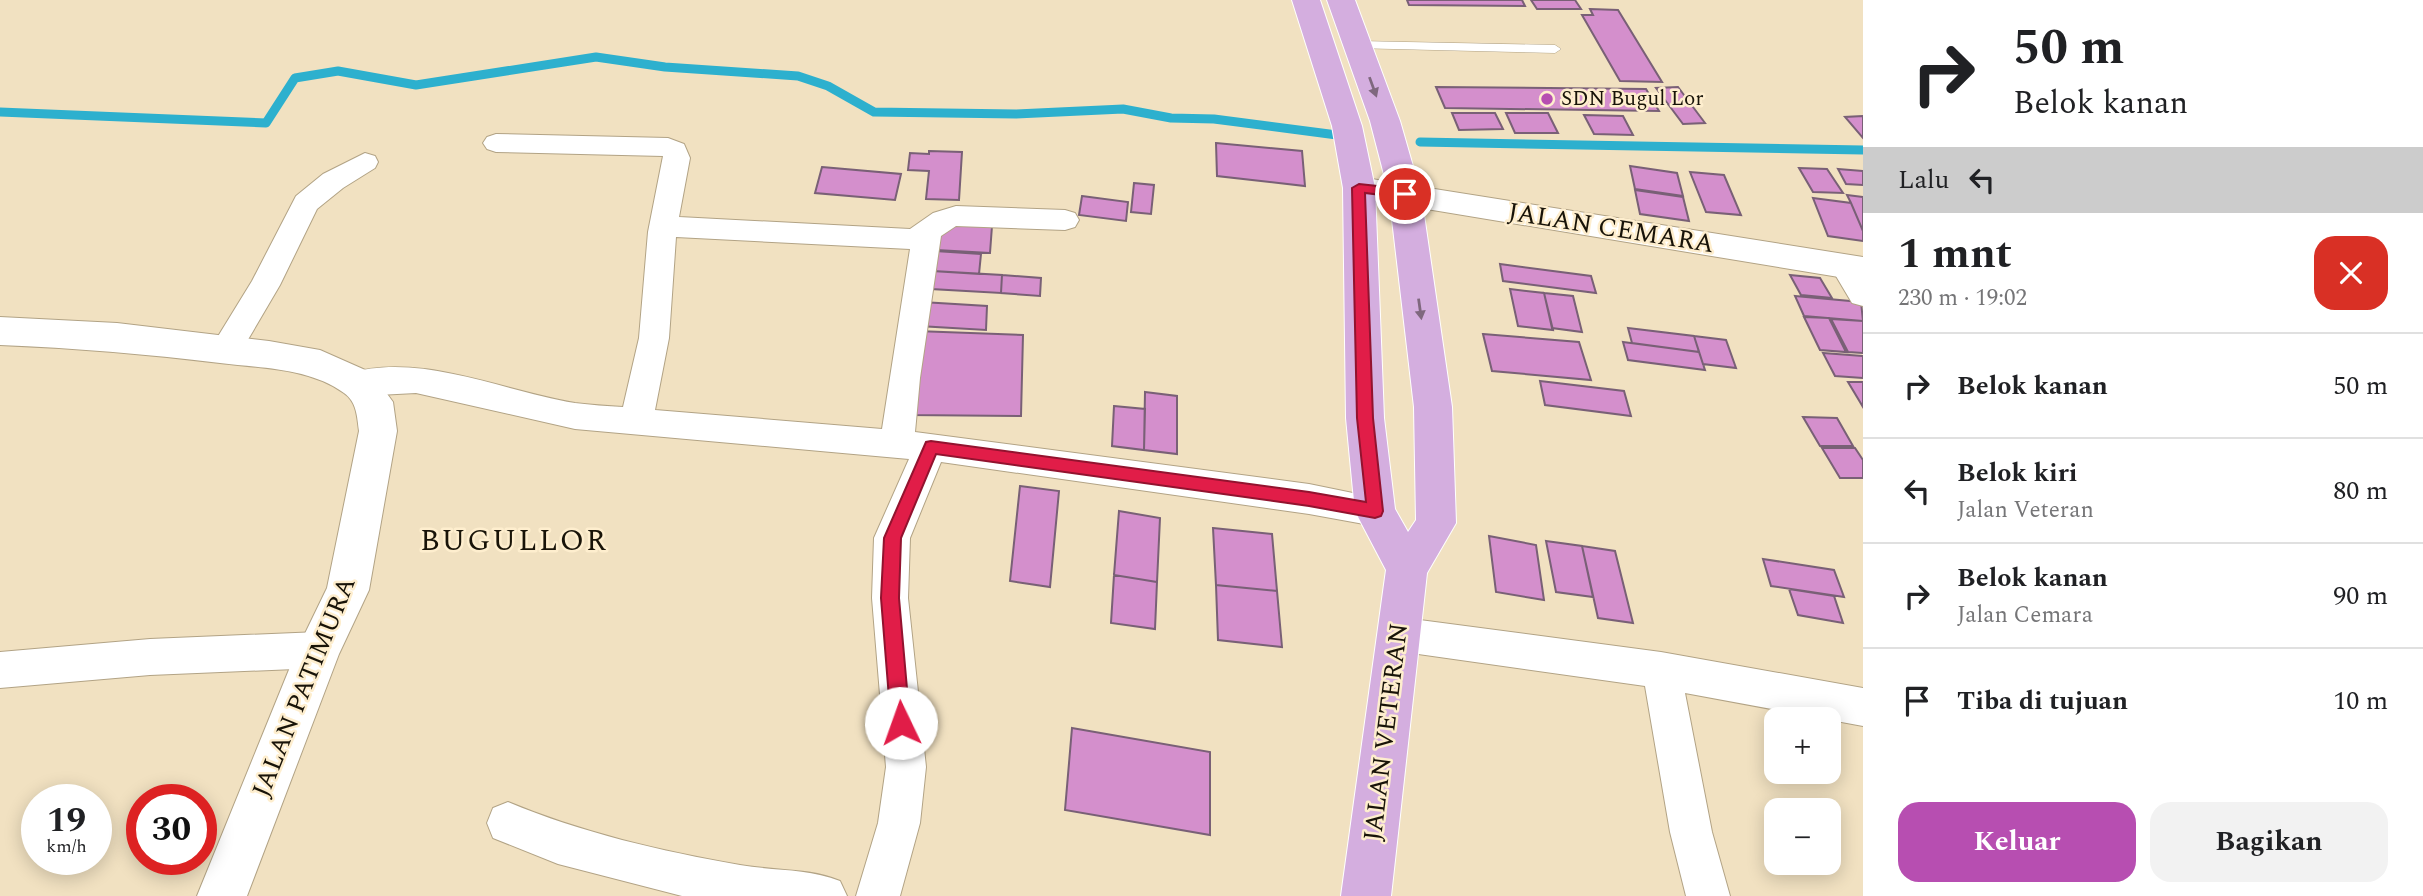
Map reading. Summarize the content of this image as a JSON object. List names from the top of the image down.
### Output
{
  "streets": {
    "highway": ["JALAN VETERAN"],
    "main road": ["JALAN CEMARA", "JALAN PATIMURA"]
  },
  "crossings": [
    ["JALAN CEMARA", "JALAN VETERAN"]
  ],
  "districts": ["BUGULLOR"],
  "places": ["SDN Bugul Lor"],
  "page": {
    "turn": ["50 m", "Belok kanan"],
    "then": "Lalu",
    "heading": ["1 mnt", "230 m · 19:02"],
    "list": [
      {
        "name": "Belok kanan",
        "value": "50 m"
      },
      {
        "name": "Belok kiri",
        "note": "Jalan Veteran",
        "value": "80 m"
      },
      {
        "name": "Belok kanan",
        "note": "Jalan Cemara",
        "value": "90 m"
      },
      {
        "name": "Tiba di tujuan",
        "value": "10 m"
      }
    ],
    "map_buttons": ["+", "−"],
    "speed": "19 km/h",
    "limit": "30",
    "buttons": ["Keluar", "Bagikan"]
  }
}
